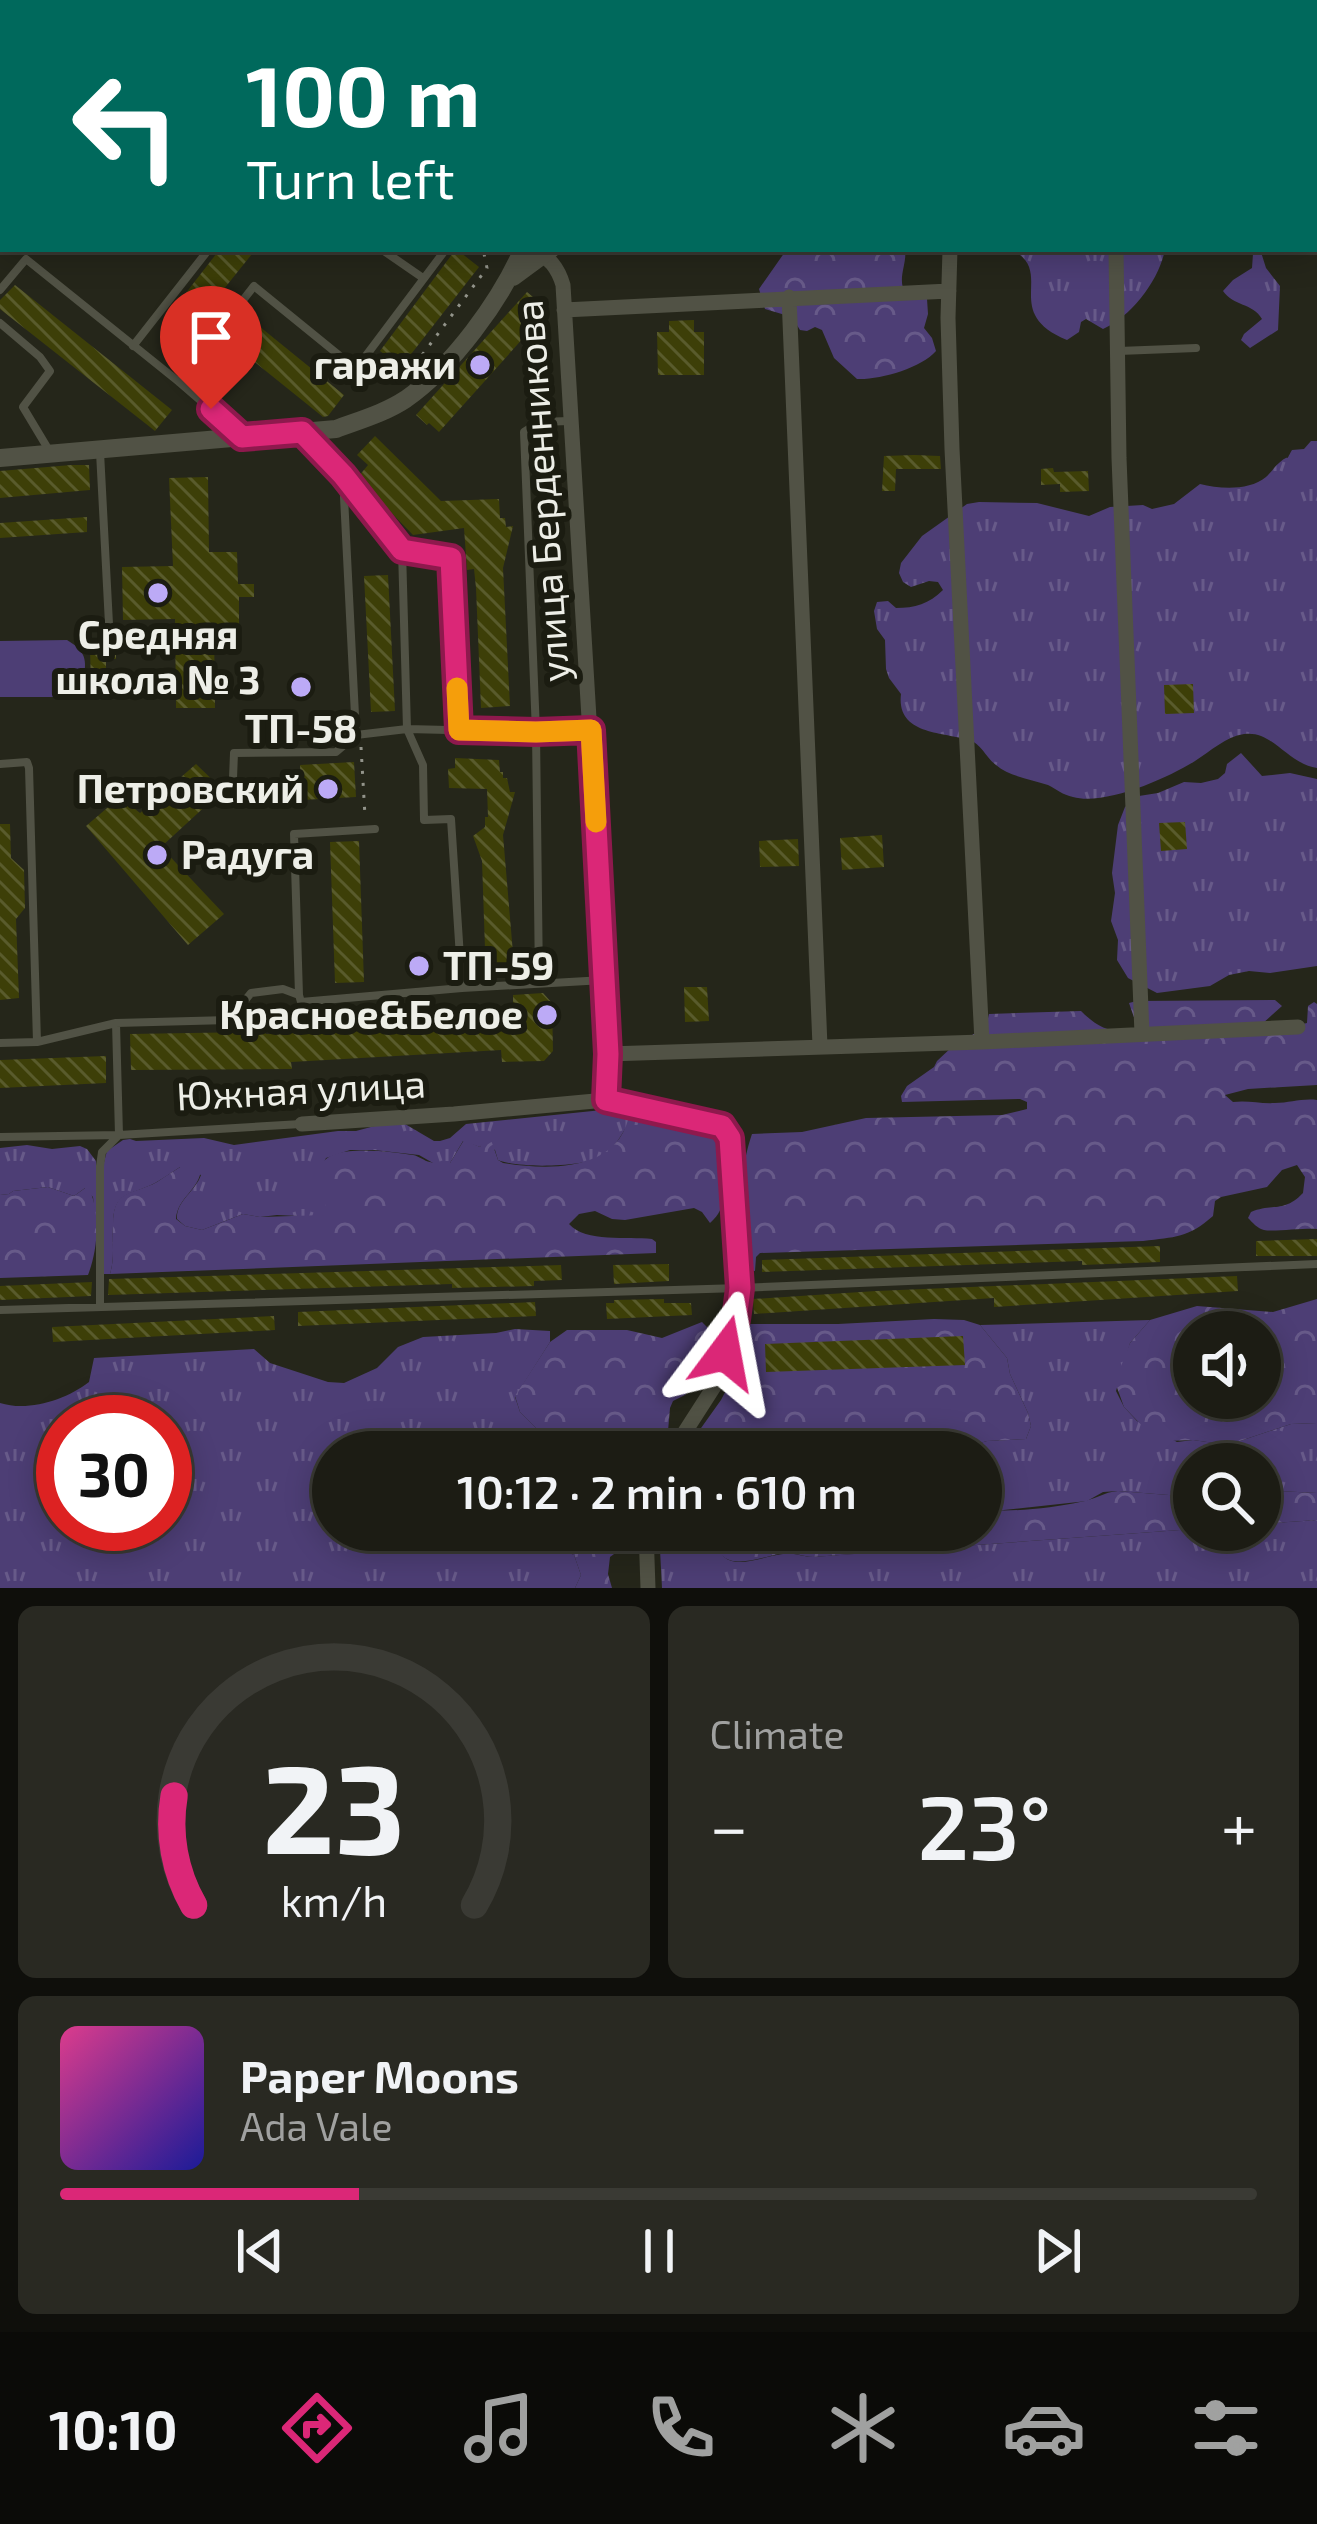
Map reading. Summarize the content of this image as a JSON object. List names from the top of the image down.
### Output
{
  "streets": {
    "street": ["улица Берденникова", "Южная улица"]
  },
  "crossings": [
    ["улица Берденникова", "Южная улица"]
  ],
  "places": [
    "гаражи",
    "Средняя школа № 3",
    "ТП-58",
    "Петровский",
    "Радуга",
    "ТП-59",
    "Красное&Белое"
  ],
  "page": {
    "turn": ["100 m", "Turn left"],
    "limit": "30",
    "trip": "10:12 · 2 min · 610 m",
    "tile": "Climate",
    "heat": ["−", "23°", "+"],
    "song": ["Paper Moons", "Ada Vale"],
    "tabs": "10:10",
    "gauge": ["23", "km/h"]
  }
}
